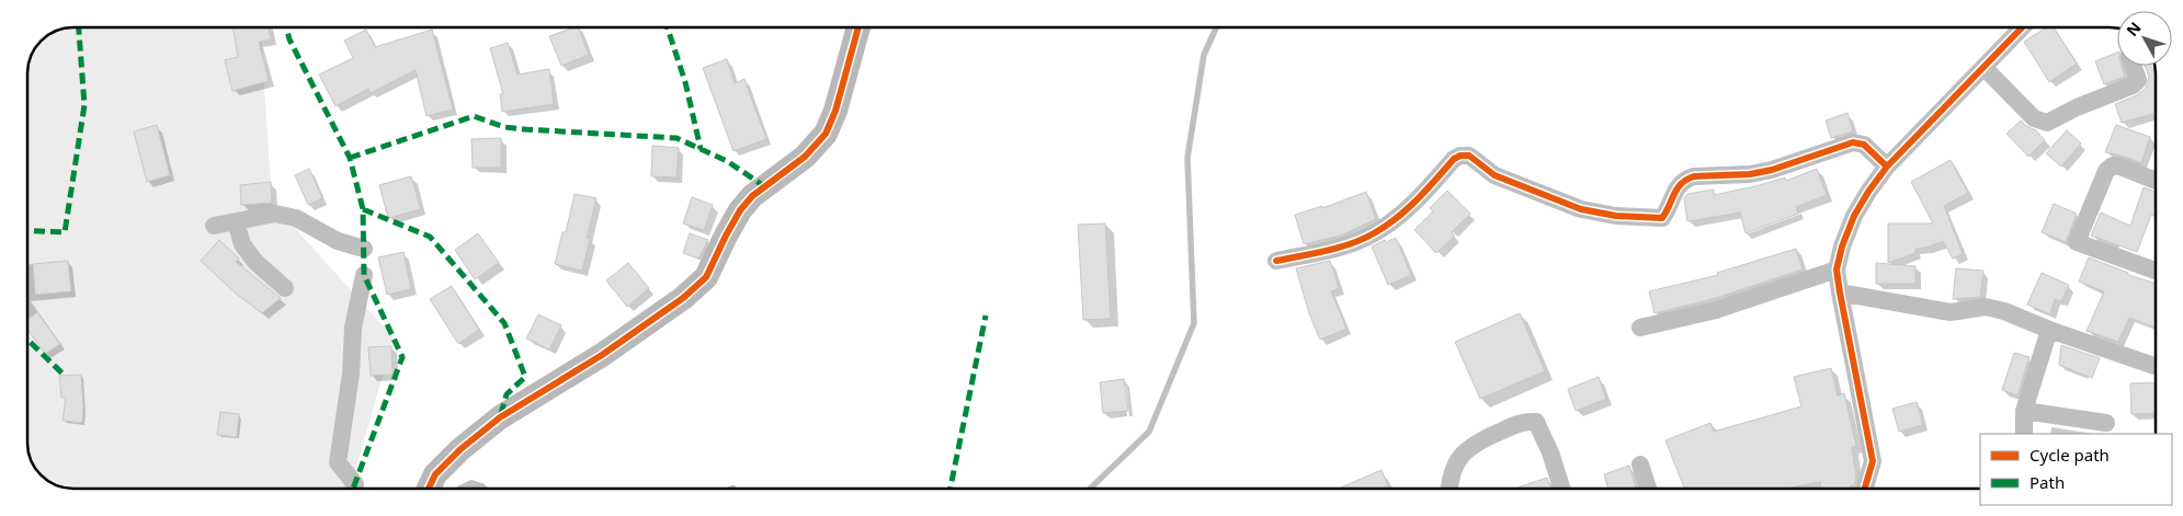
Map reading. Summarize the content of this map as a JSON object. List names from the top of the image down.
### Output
{
  "legend": ["Cycle path", "Path"],
  "north": "top left"
}
